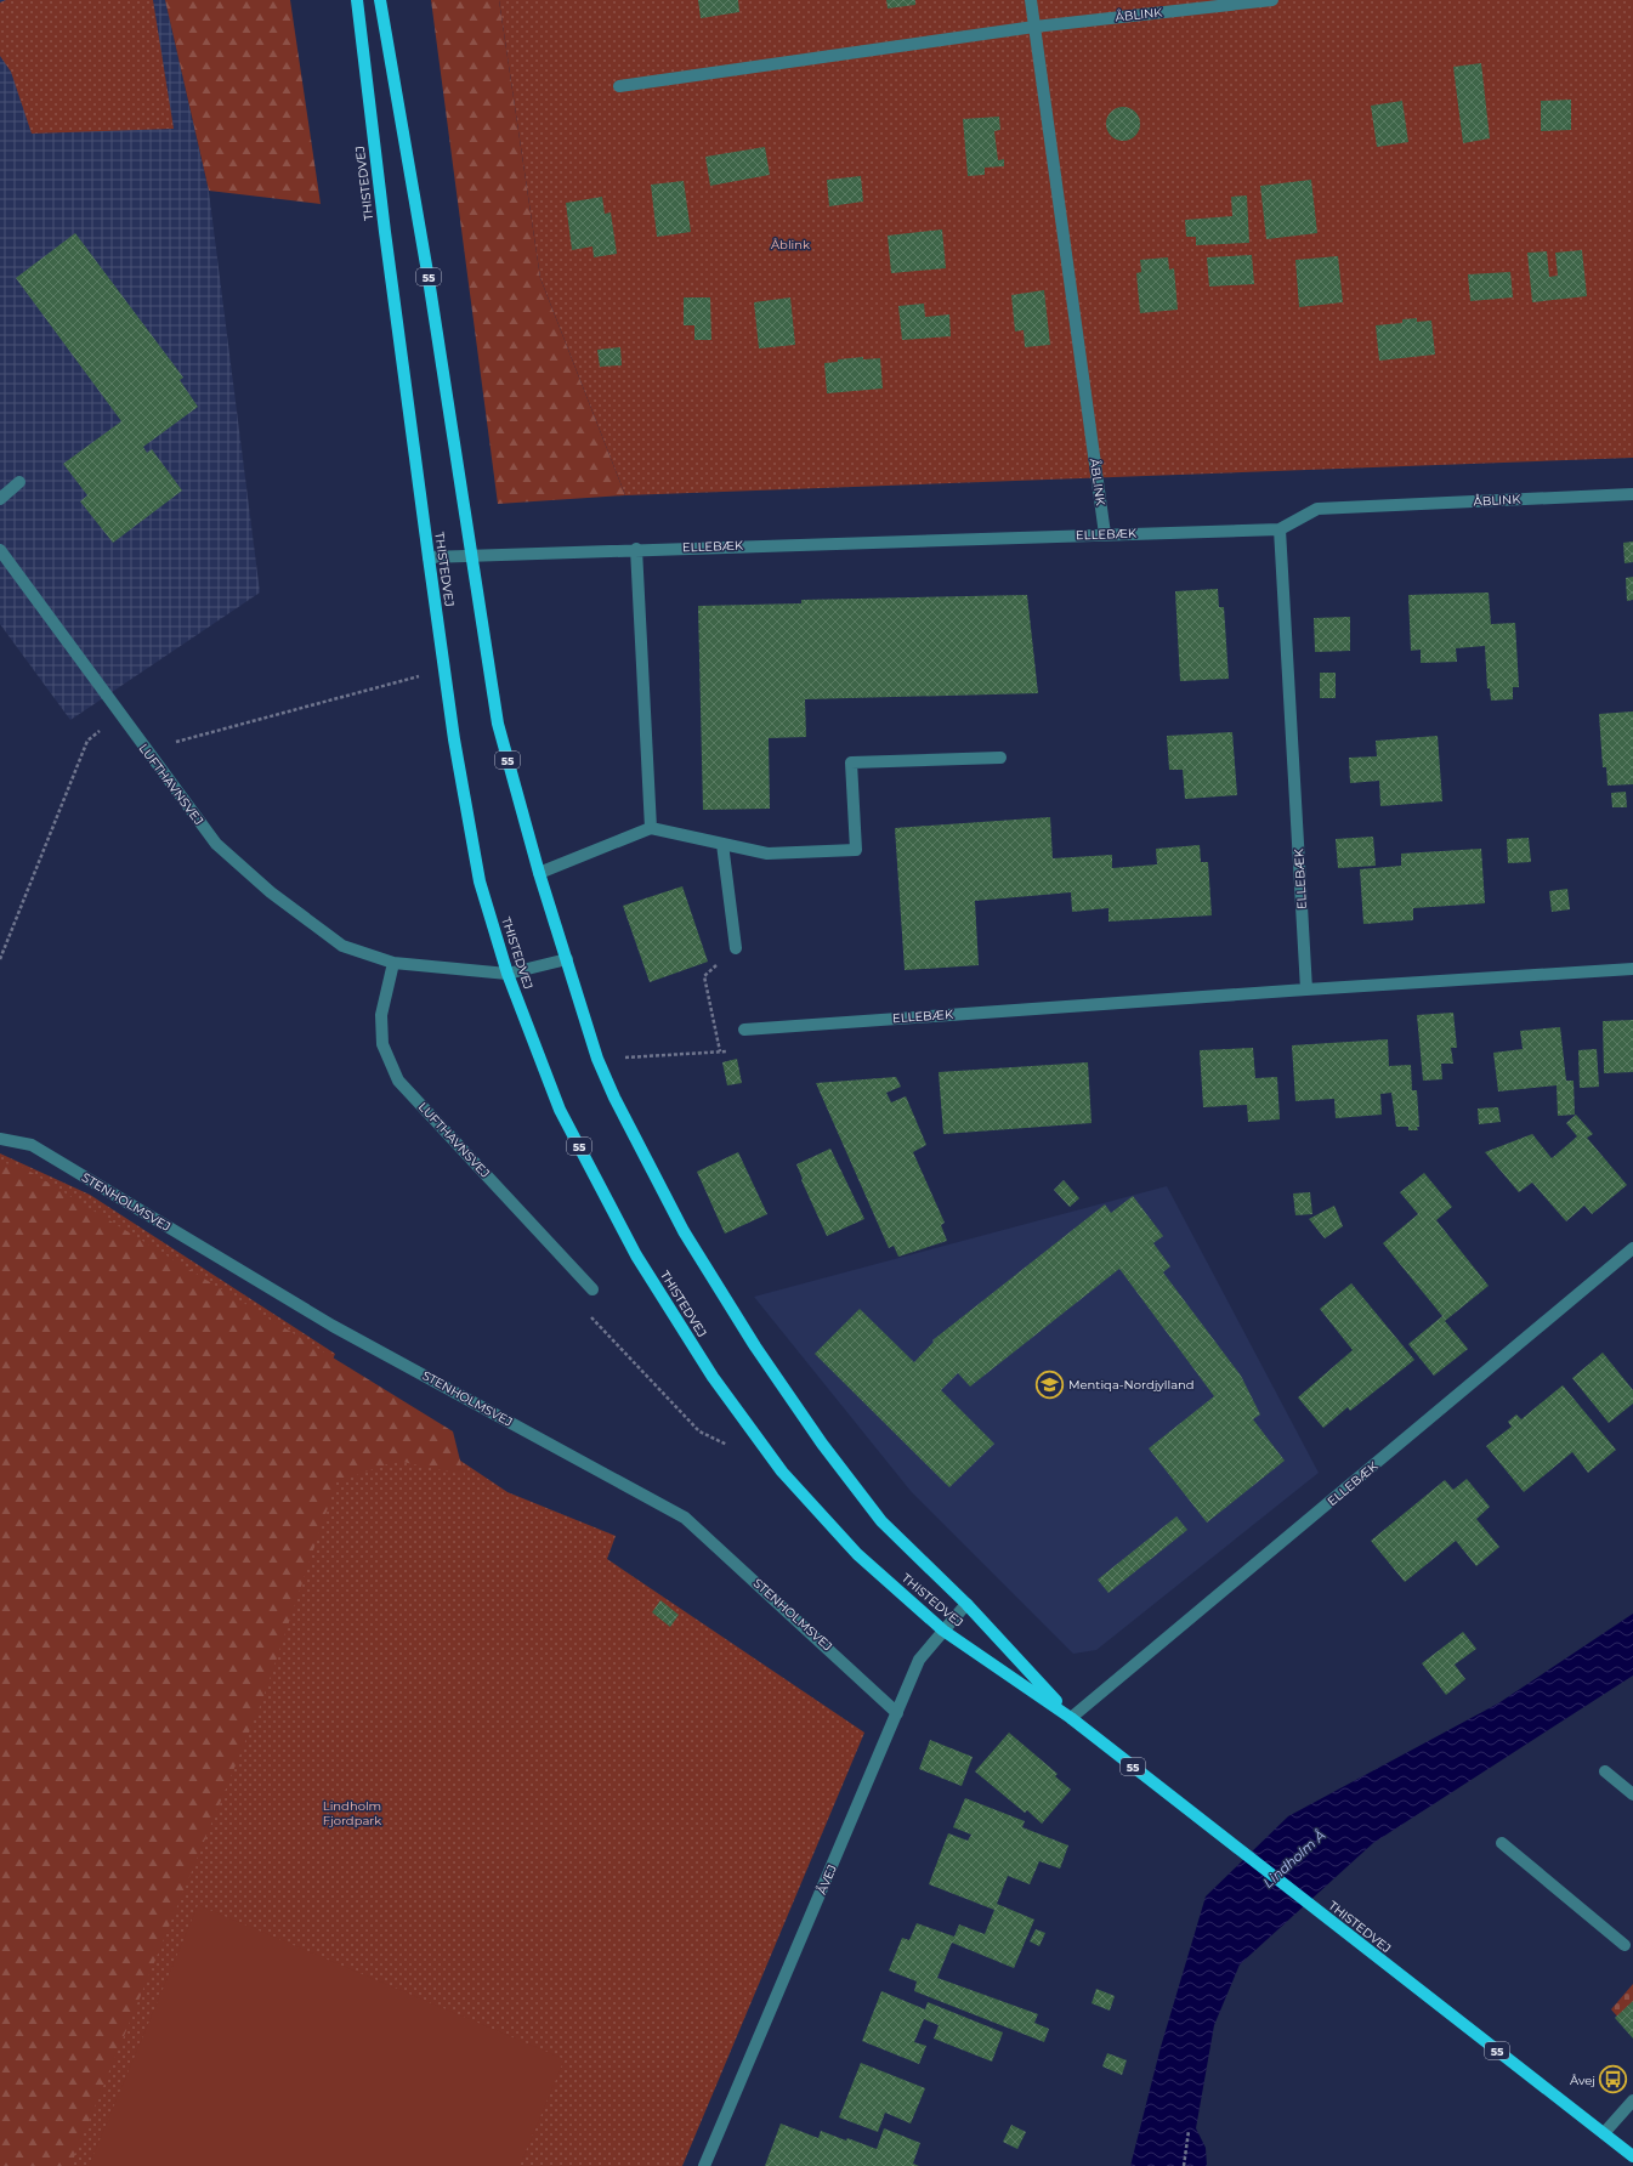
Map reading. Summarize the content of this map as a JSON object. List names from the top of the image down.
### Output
{
  "streets": {
    "main road": ["THISTEDVEJ", "55"],
    "street": [
      "ÅBLINK",
      "ELLEBÆK",
      "LUFTHAVNSVEJ",
      "STENHOLMSVEJ",
      "ÅVEJ"
    ]
  },
  "crossings": [
    ["ÅBLINK", "ELLEBÆK"],
    ["THISTEDVEJ", "ELLEBÆK"],
    ["THISTEDVEJ", "LUFTHAVNSVEJ"],
    ["THISTEDVEJ", "ÅVEJ"],
    ["STENHOLMSVEJ", "ÅVEJ"]
  ],
  "water": ["Lindholm Å"],
  "parks": ["Åblink", "Lindholm Fjordpark"],
  "places": {
    "school or university": ["Mentiqa-Nordjylland"],
    "bus stop": ["Åvej"]
  }
}
